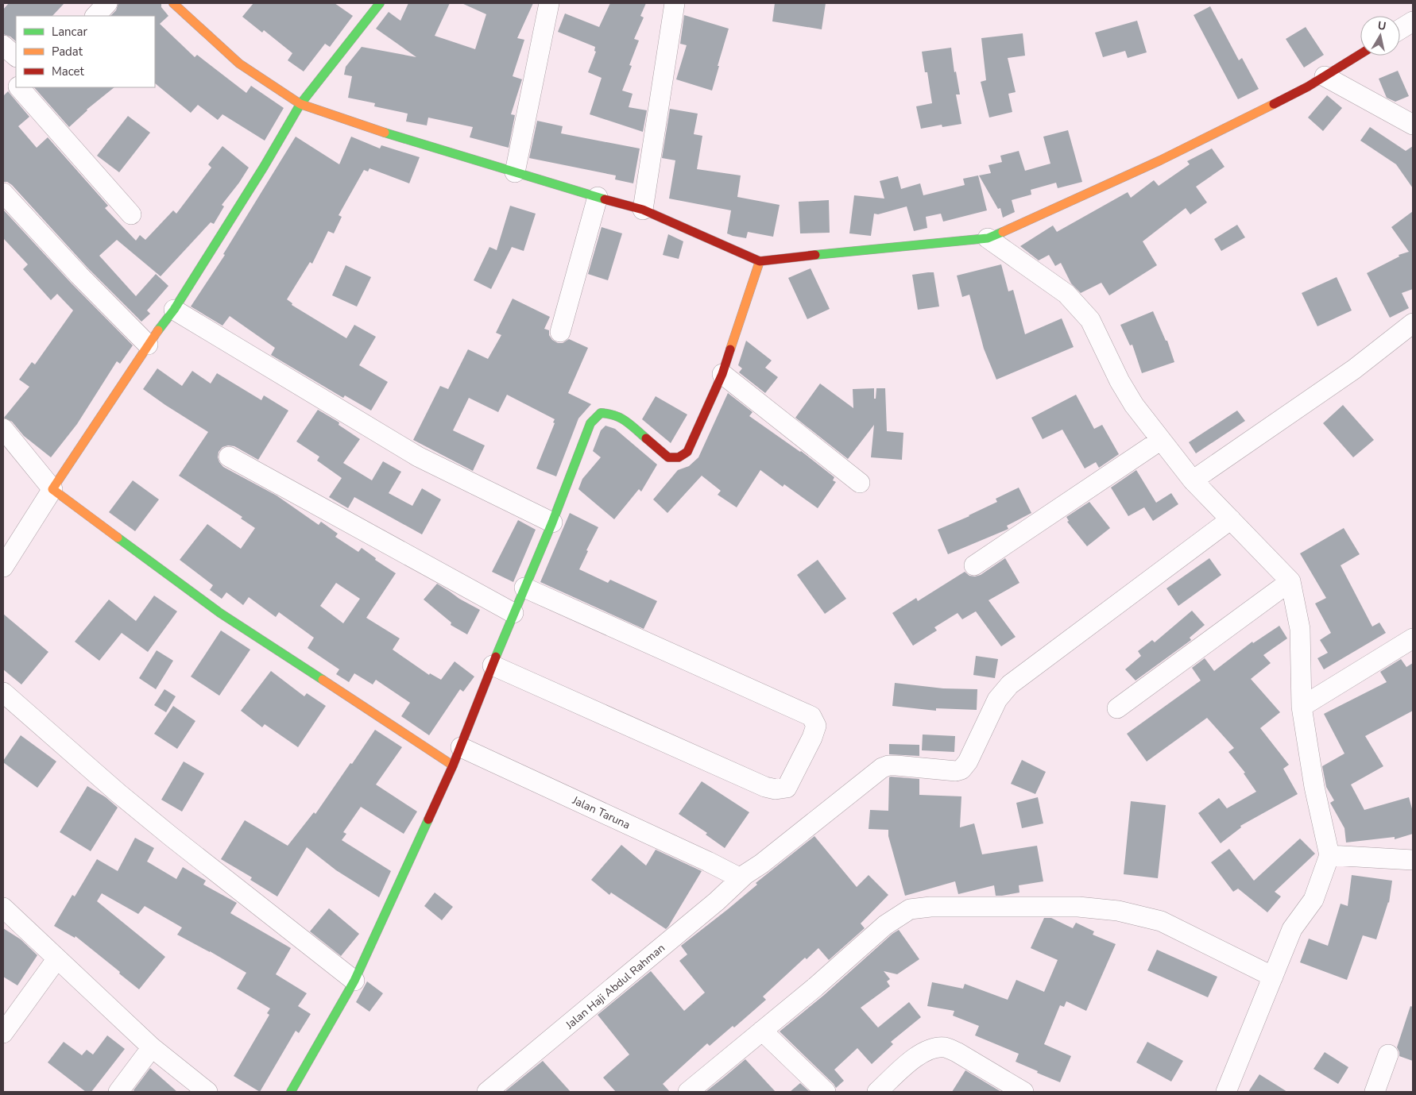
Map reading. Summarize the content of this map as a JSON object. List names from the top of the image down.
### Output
{
  "streets": {
    "street": ["Jalan Taruna", "Jalan Haji Abdul Rahman"]
  },
  "crossings": [
    ["Jalan Taruna", "Jalan Haji Abdul Rahman"]
  ],
  "legend": ["Lancar", "Padat", "Macet"],
  "north": "top"
}
